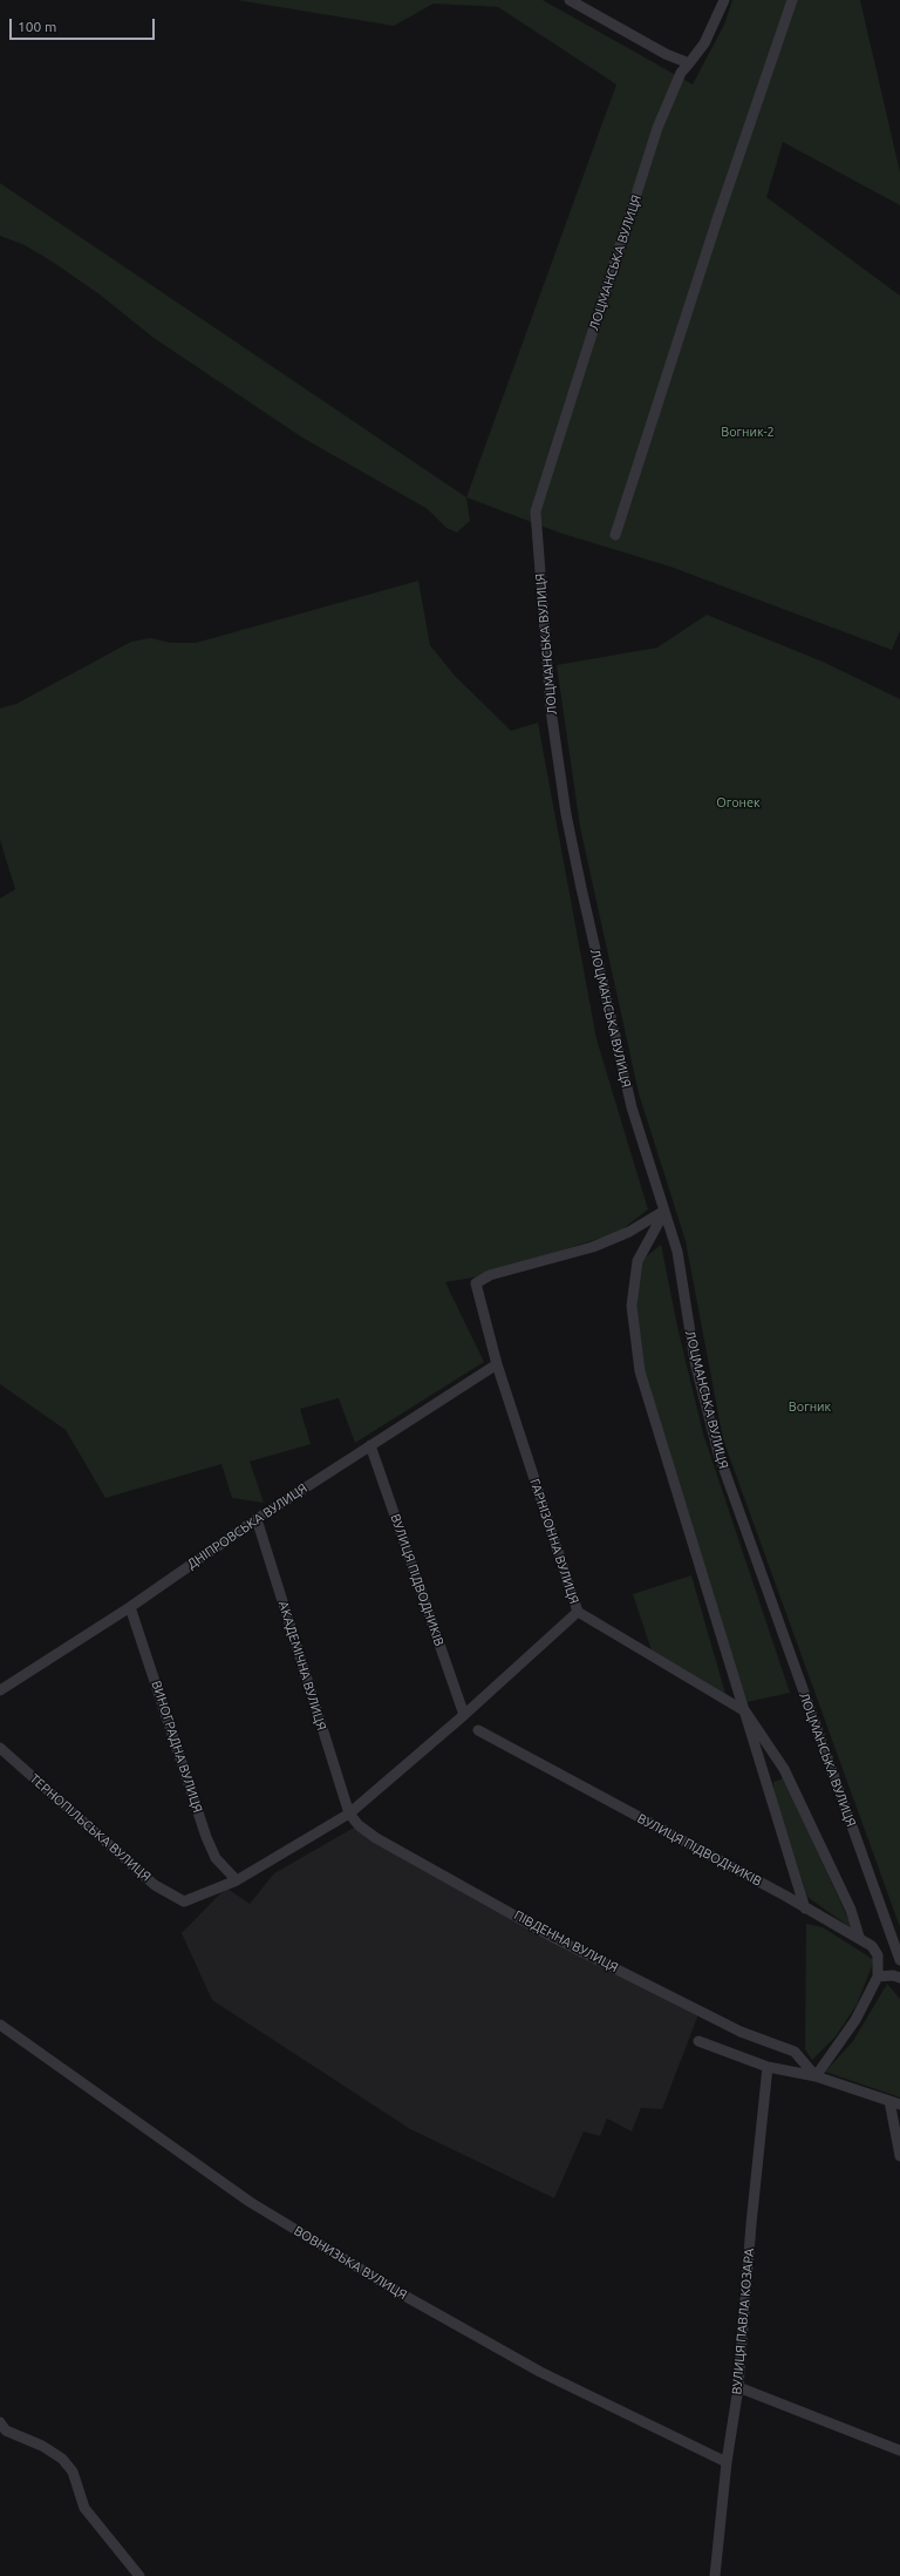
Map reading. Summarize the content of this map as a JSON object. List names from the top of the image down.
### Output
{
  "streets": {
    "street": [
      "ЛОЦМАНСЬКА ВУЛИЦЯ",
      "ДНІПРОВСЬКА ВУЛИЦЯ",
      "ГАРНІЗОННА ВУЛИЦЯ",
      "ВУЛИЦЯ ПІДВОДНИКІВ",
      "АКАДЕМІЧНА ВУЛИЦЯ",
      "ВИНОГРАДНА ВУЛИЦЯ",
      "ТЕРНОПІЛЬСЬКА ВУЛИЦЯ",
      "ПІВДЕННА ВУЛИЦЯ",
      "ВОВНИЗЬКА ВУЛИЦЯ",
      "ВУЛИЦЯ ПАВЛА КОЗАРА"
    ]
  },
  "crossings": [
    ["ЛОЦМАНСЬКА ВУЛИЦЯ", "ГАРНІЗОННА ВУЛИЦЯ"],
    ["ДНІПРОВСЬКА ВУЛИЦЯ", "ГАРНІЗОННА ВУЛИЦЯ"],
    ["ДНІПРОВСЬКА ВУЛИЦЯ", "ВУЛИЦЯ ПІДВОДНИКІВ"],
    ["ДНІПРОВСЬКА ВУЛИЦЯ", "АКАДЕМІЧНА ВУЛИЦЯ"],
    ["ДНІПРОВСЬКА ВУЛИЦЯ", "ВИНОГРАДНА ВУЛИЦЯ"],
    ["АКАДЕМІЧНА ВУЛИЦЯ", "ПІВДЕННА ВУЛИЦЯ"],
    ["ВИНОГРАДНА ВУЛИЦЯ", "ТЕРНОПІЛЬСЬКА ВУЛИЦЯ"],
    ["ВОВНИЗЬКА ВУЛИЦЯ", "ВУЛИЦЯ ПАВЛА КОЗАРА"]
  ],
  "parks": ["Вогник-2", "Огонек", "Вогник"],
  "scale_bar": "100 m"
}
